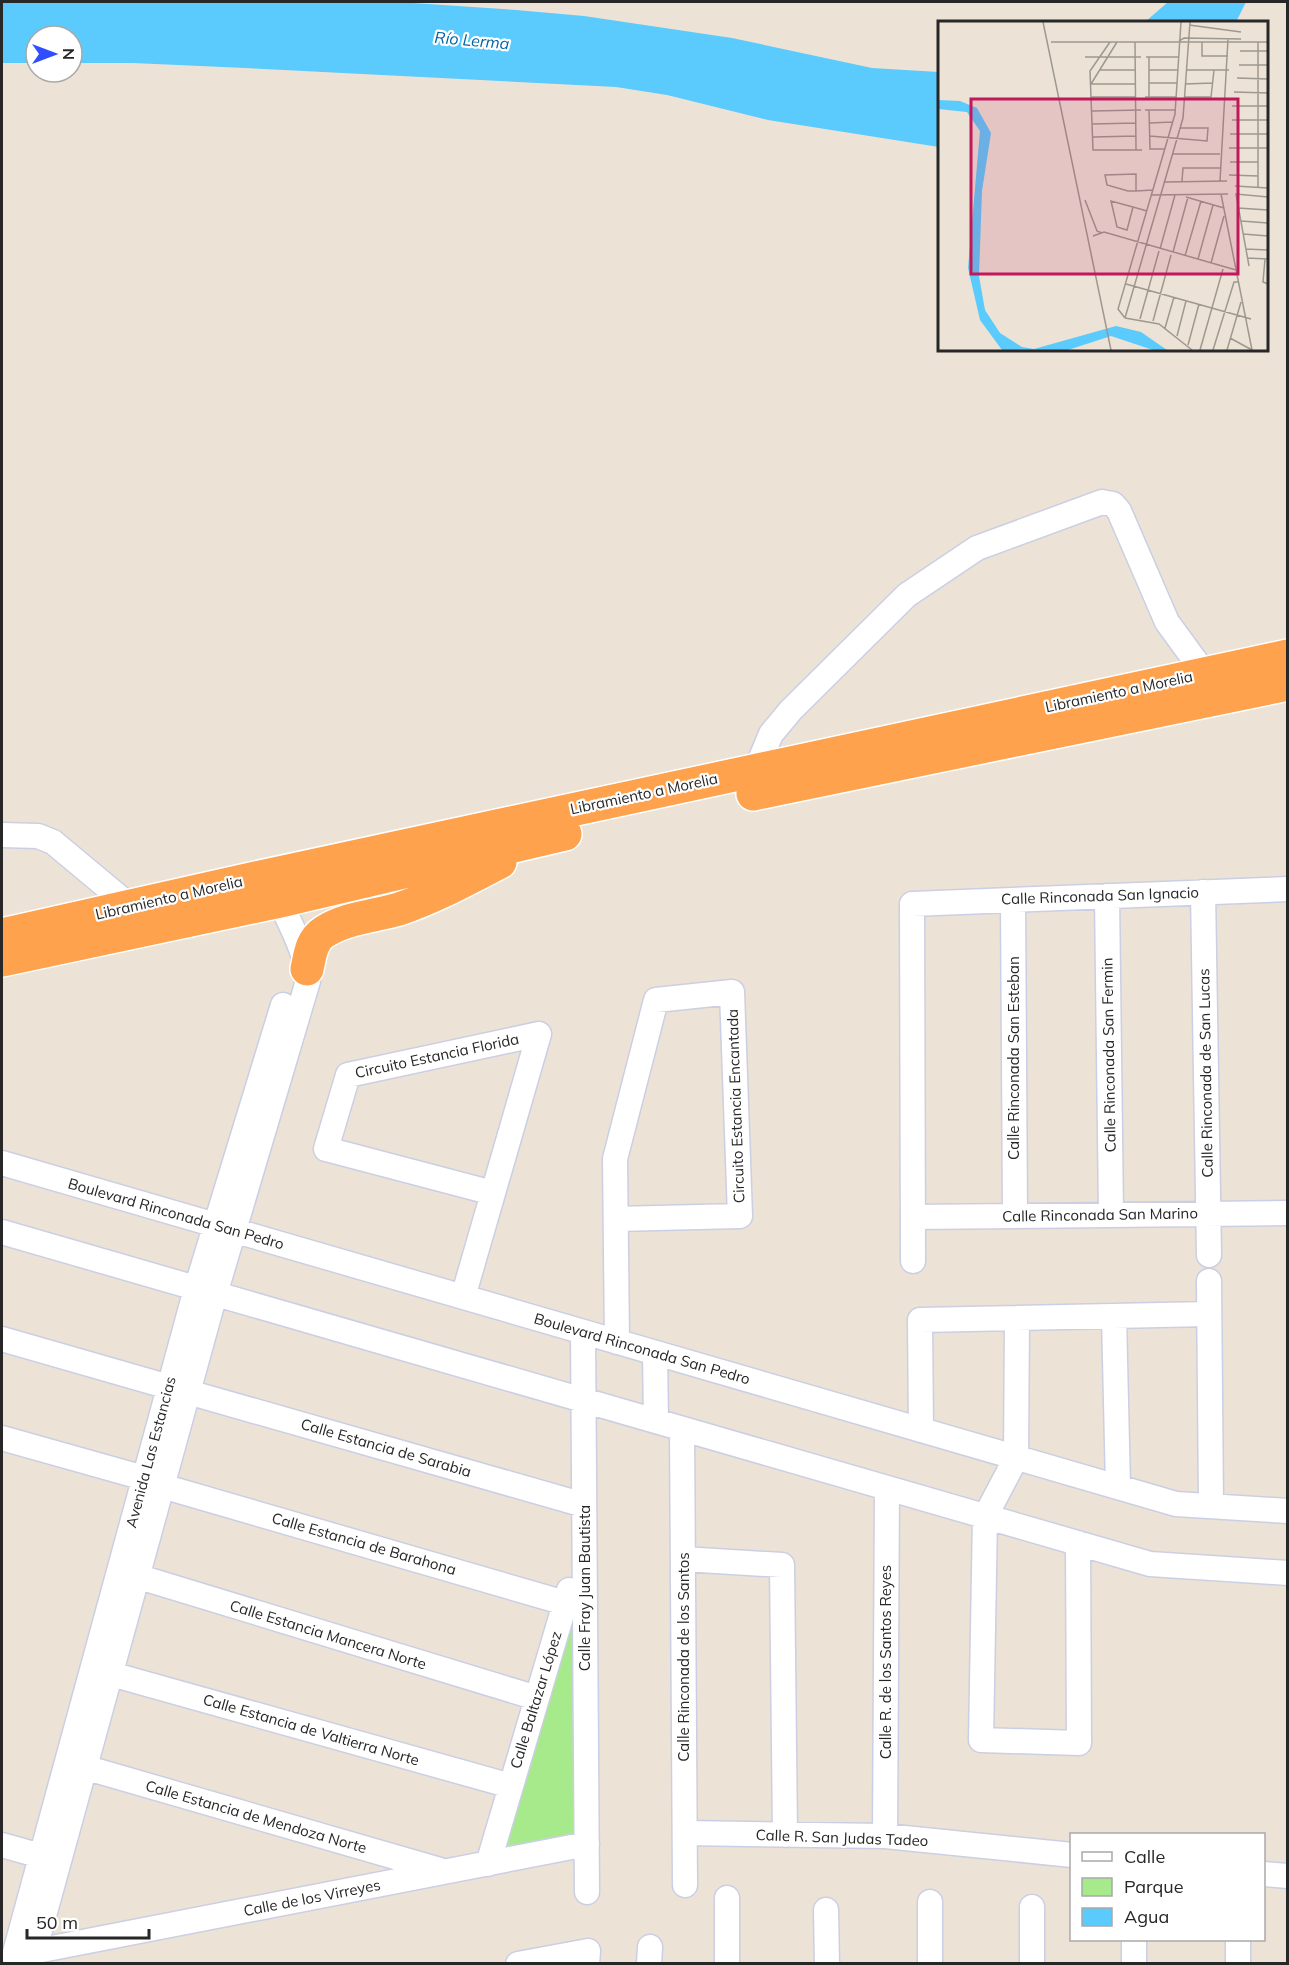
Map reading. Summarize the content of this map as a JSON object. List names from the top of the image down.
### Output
{
  "streets": {
    "highway": ["Libramiento a Morelia"],
    "street": [
      "Calle Rinconada San Ignacio",
      "Calle Rinconada San Fermin",
      "Circuito Estancia Florida",
      "Calle Rinconada San Esteban",
      "Calle Rinconada de San Lucas",
      "Circuito Estancia Encantada",
      "Boulevard Rinconada San Pedro",
      "Calle Rinconada San Marino",
      "Calle Estancia de Sarabia",
      "Avenida Las Estancias",
      "Calle Estancia de Barahona",
      "Calle Fray Juan Bautista",
      "Calle Estancia Mancera Norte",
      "Calle Rinconada de los Santos",
      "Calle R. de los Santos Reyes",
      "Calle Baltazar López",
      "Calle Estancia de Valtierra Norte",
      "Calle Estancia de Mendoza Norte",
      "Calle R. San Judas Tadeo",
      "Calle de los Virreyes"
    ]
  },
  "crossings": [
    ["Calle Rinconada San Ignacio", "Calle Rinconada San Fermin"],
    ["Calle Rinconada San Ignacio", "Calle Rinconada San Esteban"],
    ["Calle Rinconada San Ignacio", "Calle Rinconada de San Lucas"],
    ["Calle Rinconada San Ignacio", "Calle Rinconada San Marino"],
    ["Calle Rinconada San Fermin", "Calle Rinconada San Marino"],
    ["Circuito Estancia Florida", "Boulevard Rinconada San Pedro"],
    ["Calle Rinconada San Esteban", "Calle Rinconada San Marino"],
    ["Calle Rinconada de San Lucas", "Calle Rinconada San Marino"],
    ["Circuito Estancia Encantada", "Boulevard Rinconada San Pedro"],
    ["Boulevard Rinconada San Pedro", "Avenida Las Estancias"],
    ["Boulevard Rinconada San Pedro", "Calle Fray Juan Bautista"],
    ["Calle Estancia de Sarabia", "Avenida Las Estancias"],
    ["Calle Estancia de Sarabia", "Calle Fray Juan Bautista"],
    ["Avenida Las Estancias", "Calle Estancia de Barahona"],
    ["Avenida Las Estancias", "Calle Estancia Mancera Norte"],
    ["Avenida Las Estancias", "Calle Estancia de Valtierra Norte"],
    ["Avenida Las Estancias", "Calle Estancia de Mendoza Norte"],
    ["Avenida Las Estancias", "Calle de los Virreyes"],
    ["Calle Estancia de Barahona", "Calle Baltazar López"],
    ["Calle Fray Juan Bautista", "Calle Baltazar López"],
    ["Calle Fray Juan Bautista", "Calle de los Virreyes"],
    ["Calle Estancia Mancera Norte", "Calle Baltazar López"],
    ["Calle Rinconada de los Santos", "Calle R. San Judas Tadeo"],
    ["Calle R. de los Santos Reyes", "Calle R. San Judas Tadeo"],
    ["Calle Baltazar López", "Calle Estancia de Valtierra Norte"],
    ["Calle Baltazar López", "Calle de los Virreyes"],
    ["Calle Estancia de Mendoza Norte", "Calle de los Virreyes"]
  ],
  "water": ["Río Lerma"],
  "legend": ["Calle", "Parque", "Agua"],
  "scale_bar": "50 m",
  "north": "right"
}
